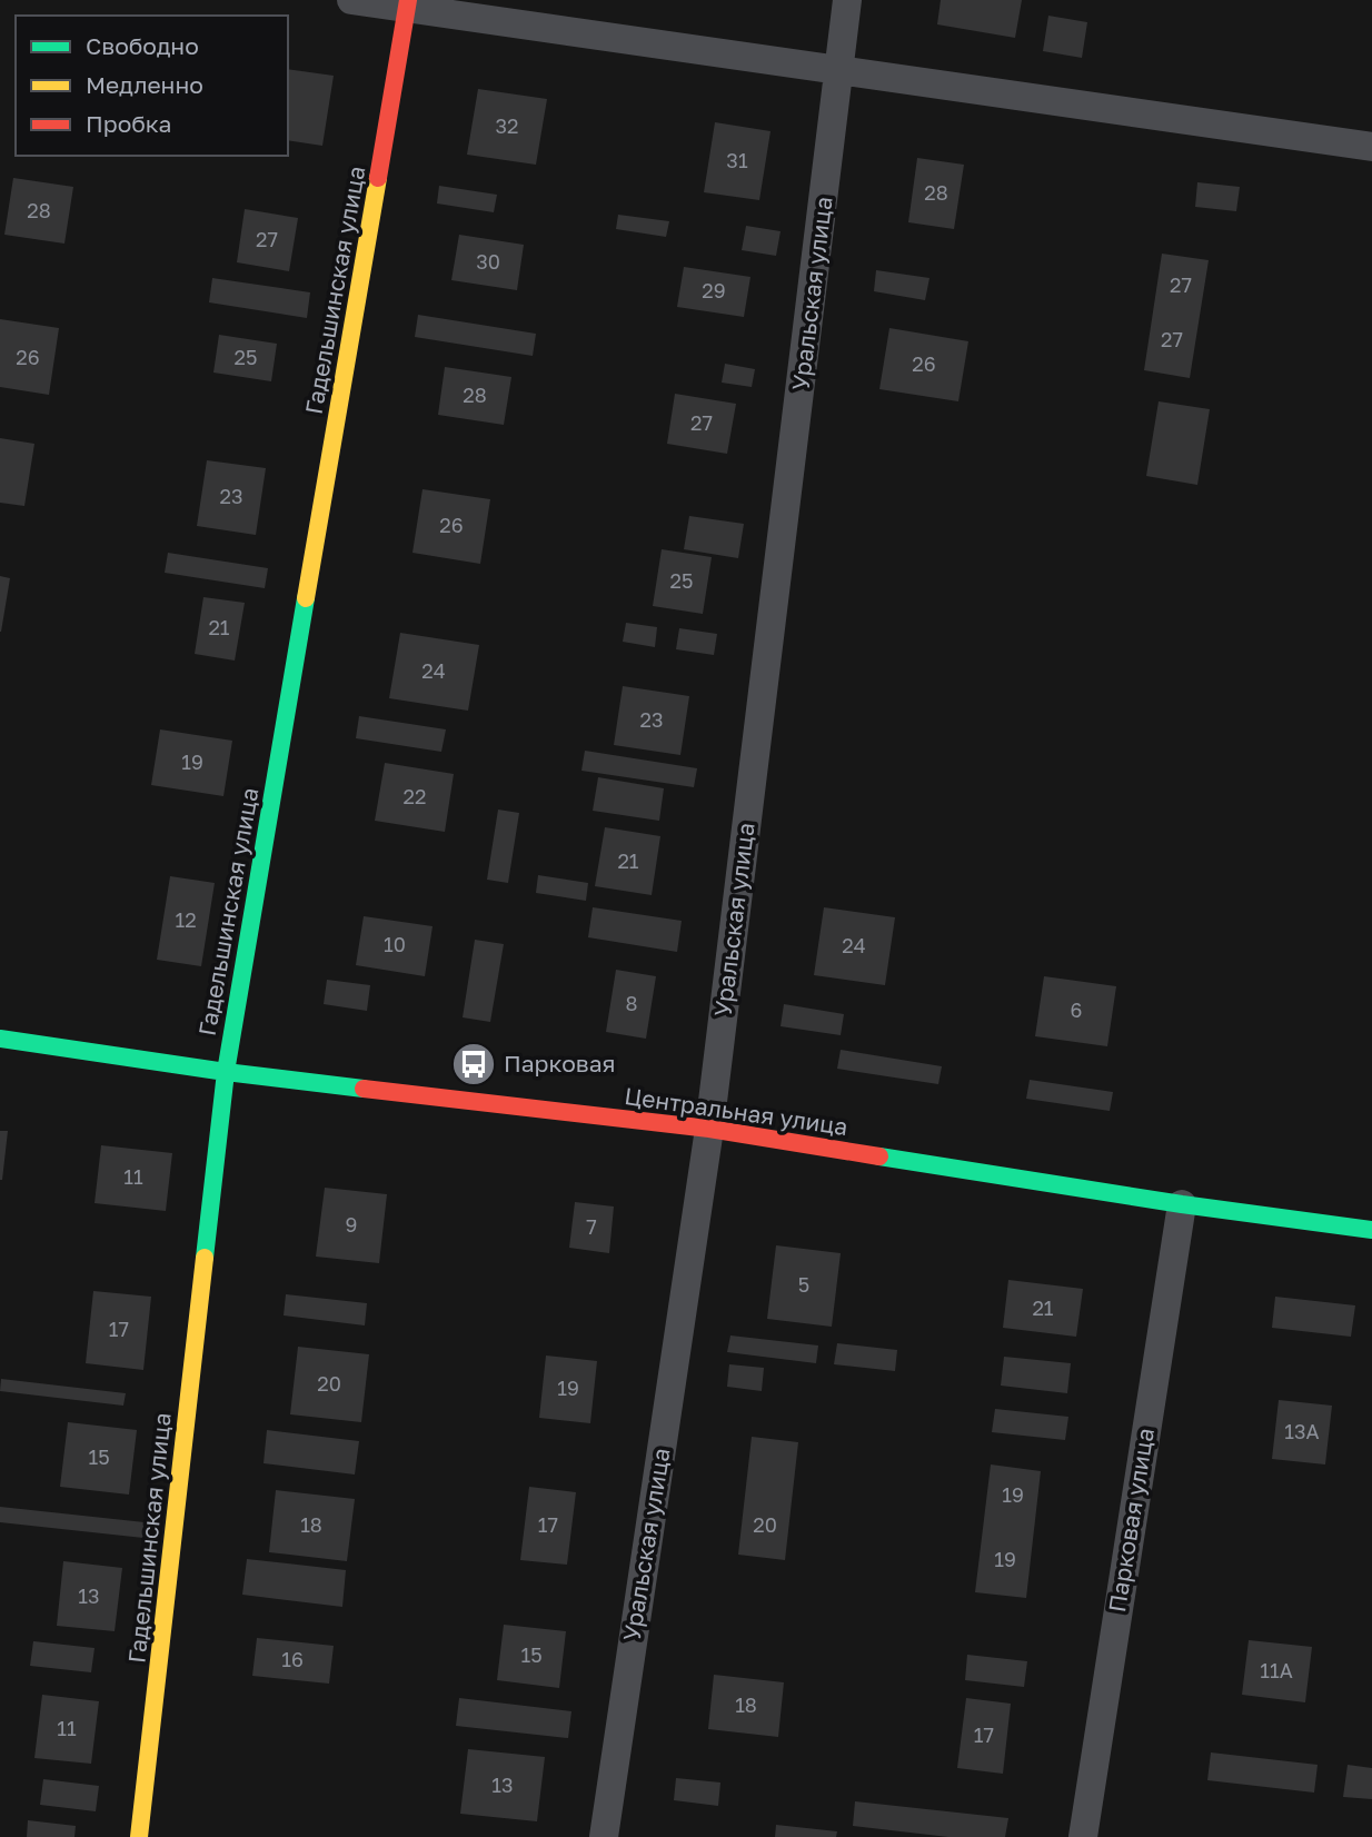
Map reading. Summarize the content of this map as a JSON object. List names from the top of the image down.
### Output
{
  "streets": {
    "street": [
      "Гадельшинская улица",
      "Уральская улица",
      "Центральная улица",
      "Парковая улица"
    ]
  },
  "crossings": [
    ["Гадельшинская улица", "Центральная улица"],
    ["Уральская улица", "Центральная улица"],
    ["Центральная улица", "Парковая улица"]
  ],
  "places": {
    "bus stop": ["Парковая"]
  },
  "house_numbers": [
    "32",
    "31",
    "28",
    "28",
    "27",
    "30",
    "27",
    "29",
    "27",
    "26",
    "25",
    "26",
    "28",
    "27",
    "23",
    "26",
    "25",
    "21",
    "24",
    "23",
    "19",
    "22",
    "21",
    "12",
    "10",
    "24",
    "8",
    "6",
    "11",
    "9",
    "7",
    "5",
    "21",
    "17",
    "20",
    "19",
    "13А",
    "15",
    "19",
    "18",
    "17",
    "20",
    "19",
    "13",
    "15",
    "16",
    "11А",
    "18",
    "11",
    "17",
    "13"
  ],
  "legend": ["Свободно", "Медленно", "Пробка"]
}
